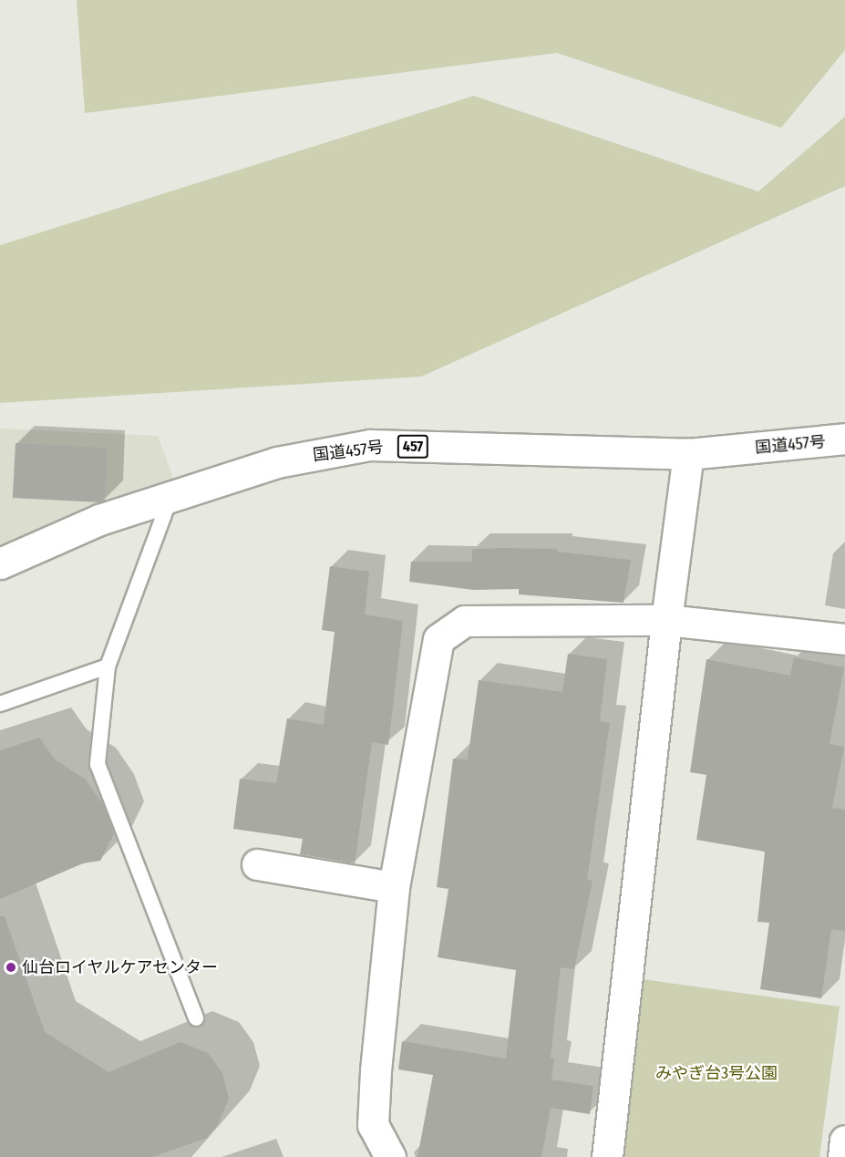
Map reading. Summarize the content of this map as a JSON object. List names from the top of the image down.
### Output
{
  "streets": {
    "main road": ["国道457号", "457"]
  },
  "parks": ["みやぎ台3号公園"],
  "places": ["仙台ロイヤルケアセンター"]
}
